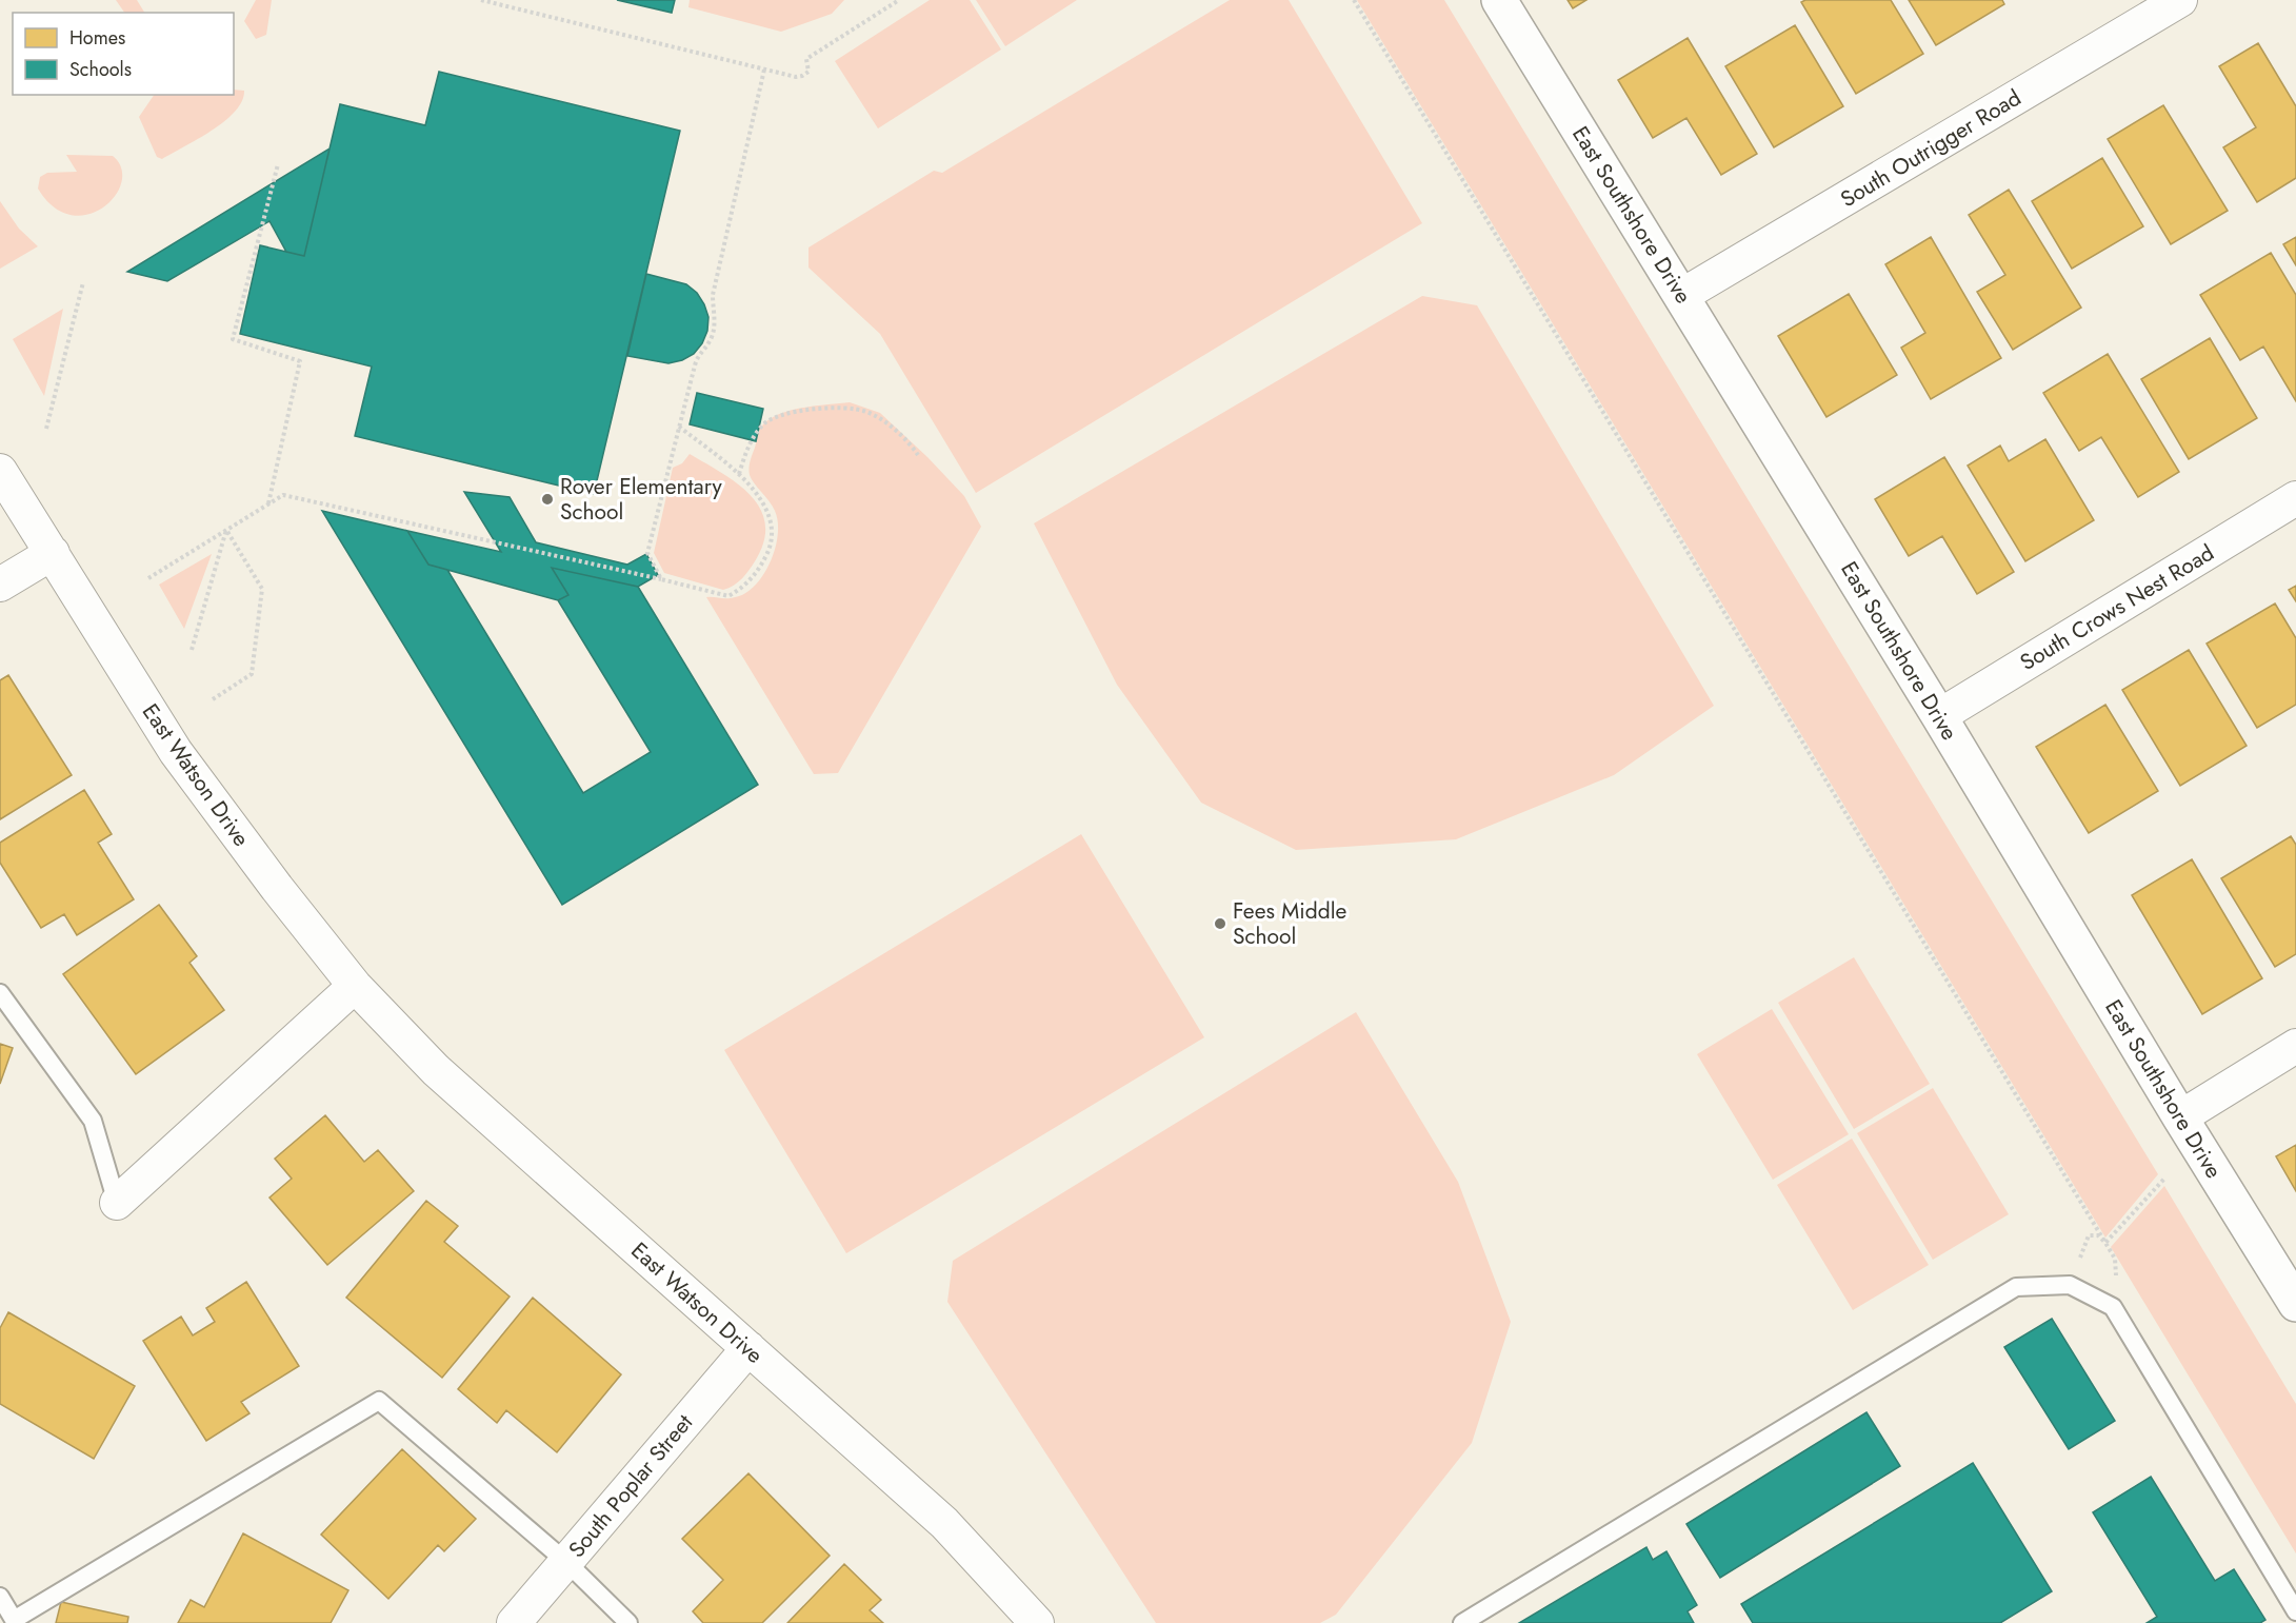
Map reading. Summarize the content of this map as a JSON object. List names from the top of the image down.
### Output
{
  "streets": {
    "street": [
      "South Outrigger Road",
      "East Southshore Drive",
      "South Crows Nest Road",
      "East Watson Drive",
      "South Poplar Street"
    ]
  },
  "crossings": [
    ["South Outrigger Road", "East Southshore Drive"],
    ["East Southshore Drive", "South Crows Nest Road"],
    ["East Watson Drive", "South Poplar Street"]
  ],
  "places": ["Rover Elementary School", "Fees Middle School"],
  "legend": ["Homes", "Schools"]
}
